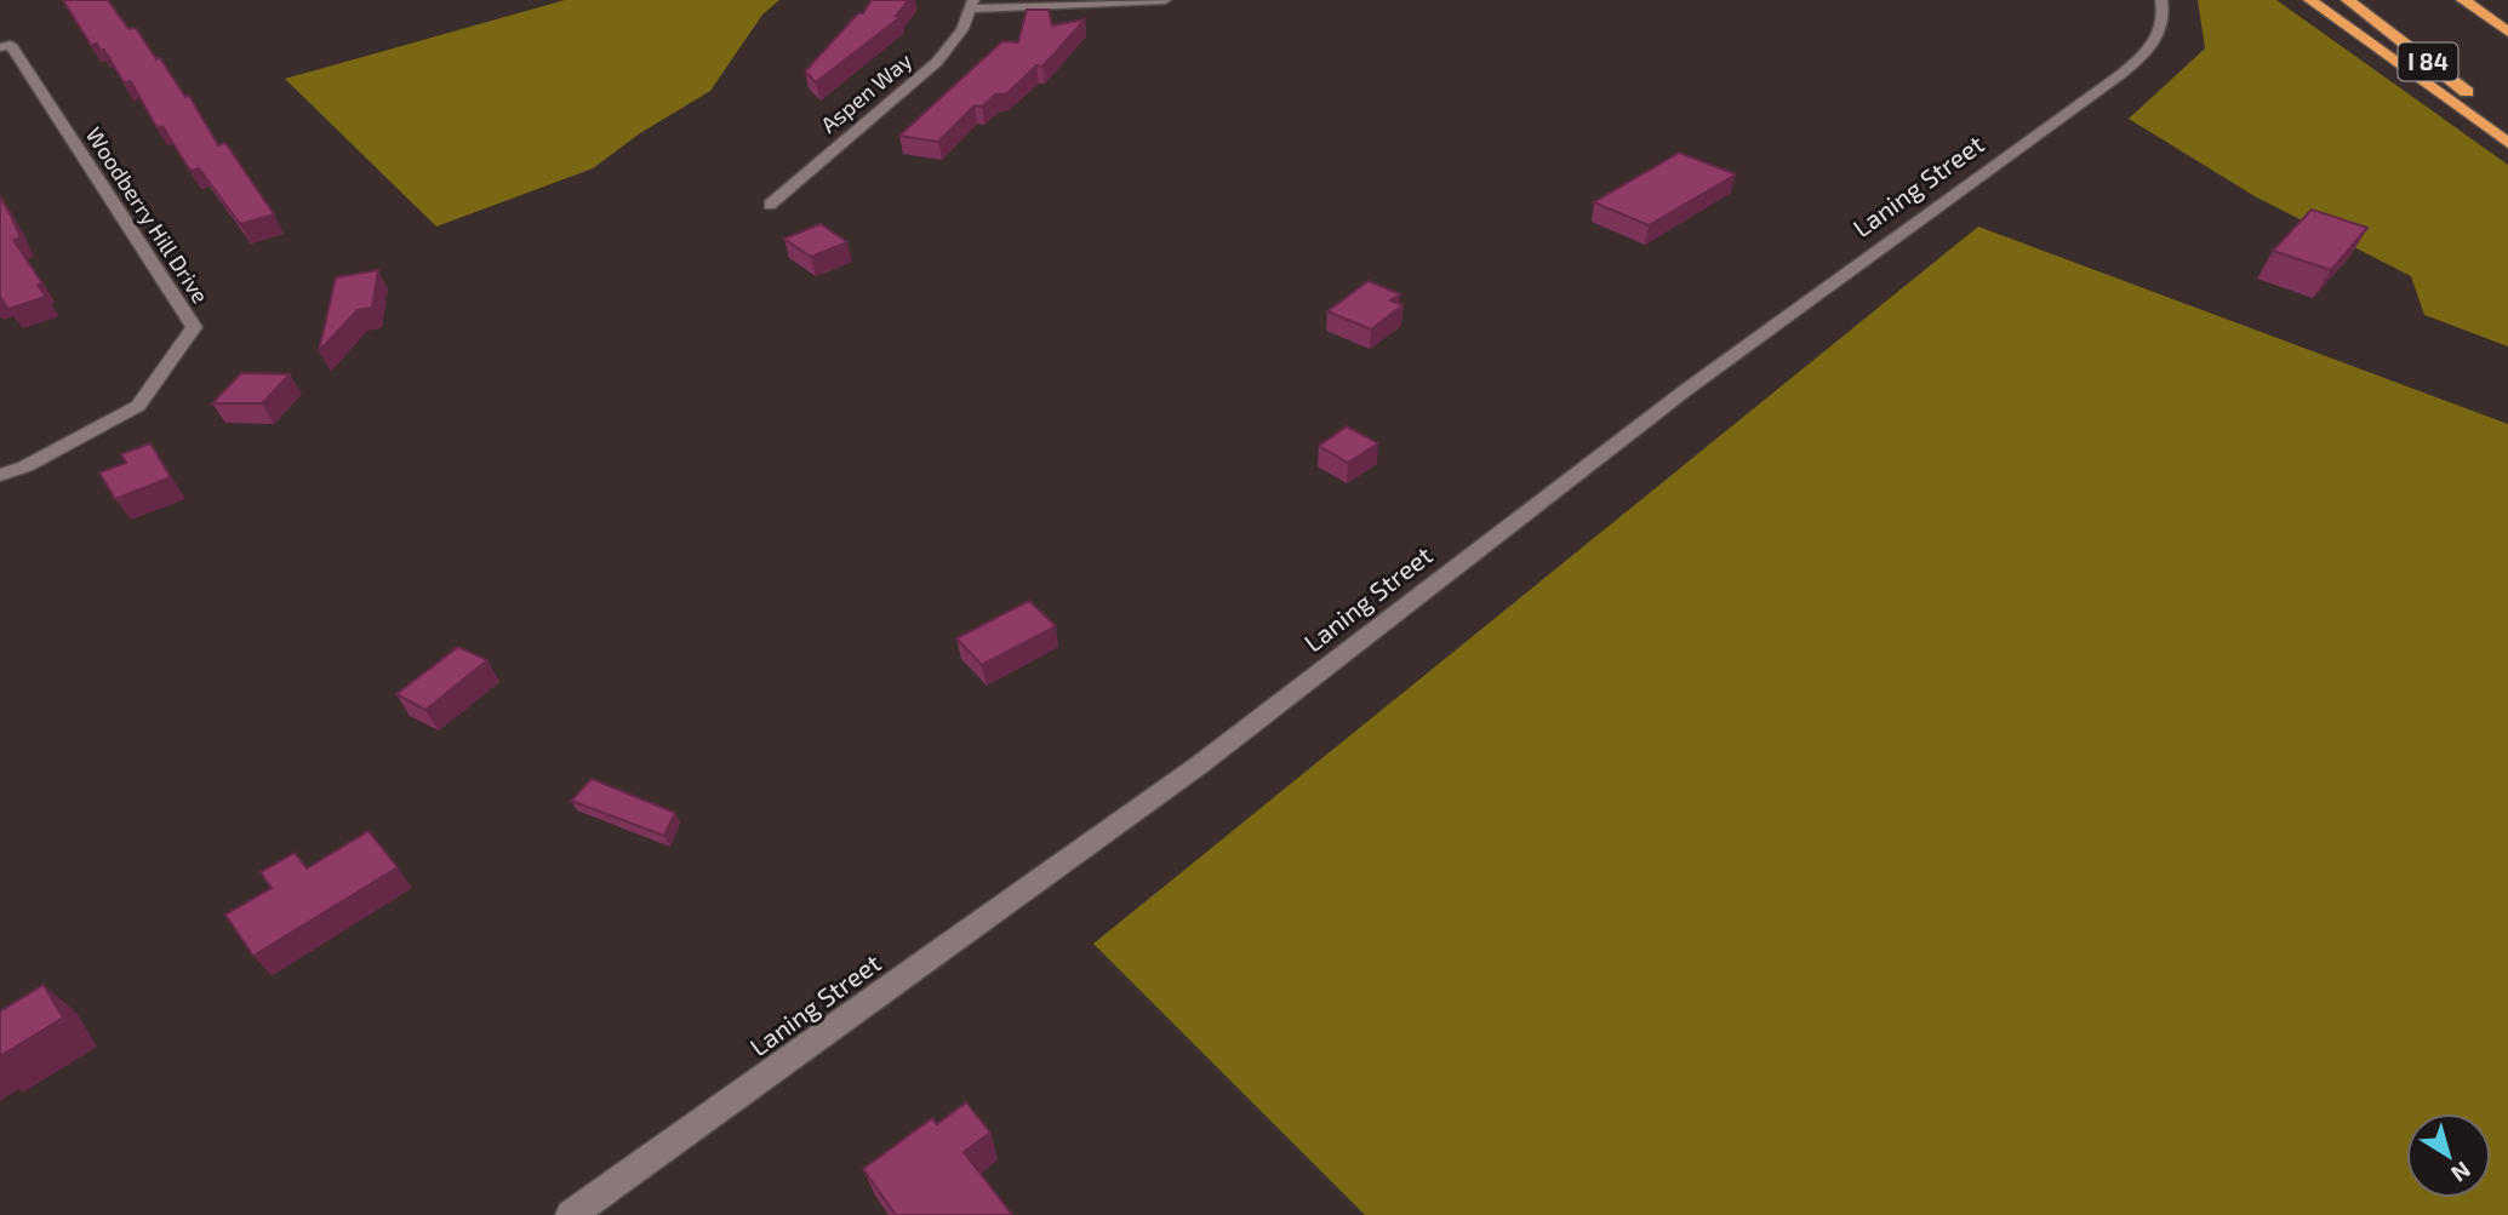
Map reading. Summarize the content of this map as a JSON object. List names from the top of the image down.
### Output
{
  "streets": {
    "highway": ["I 84"],
    "street": ["Aspen Way", "Laning Street", "Woodberry Hill Drive"]
  },
  "north": "bottom right"
}
